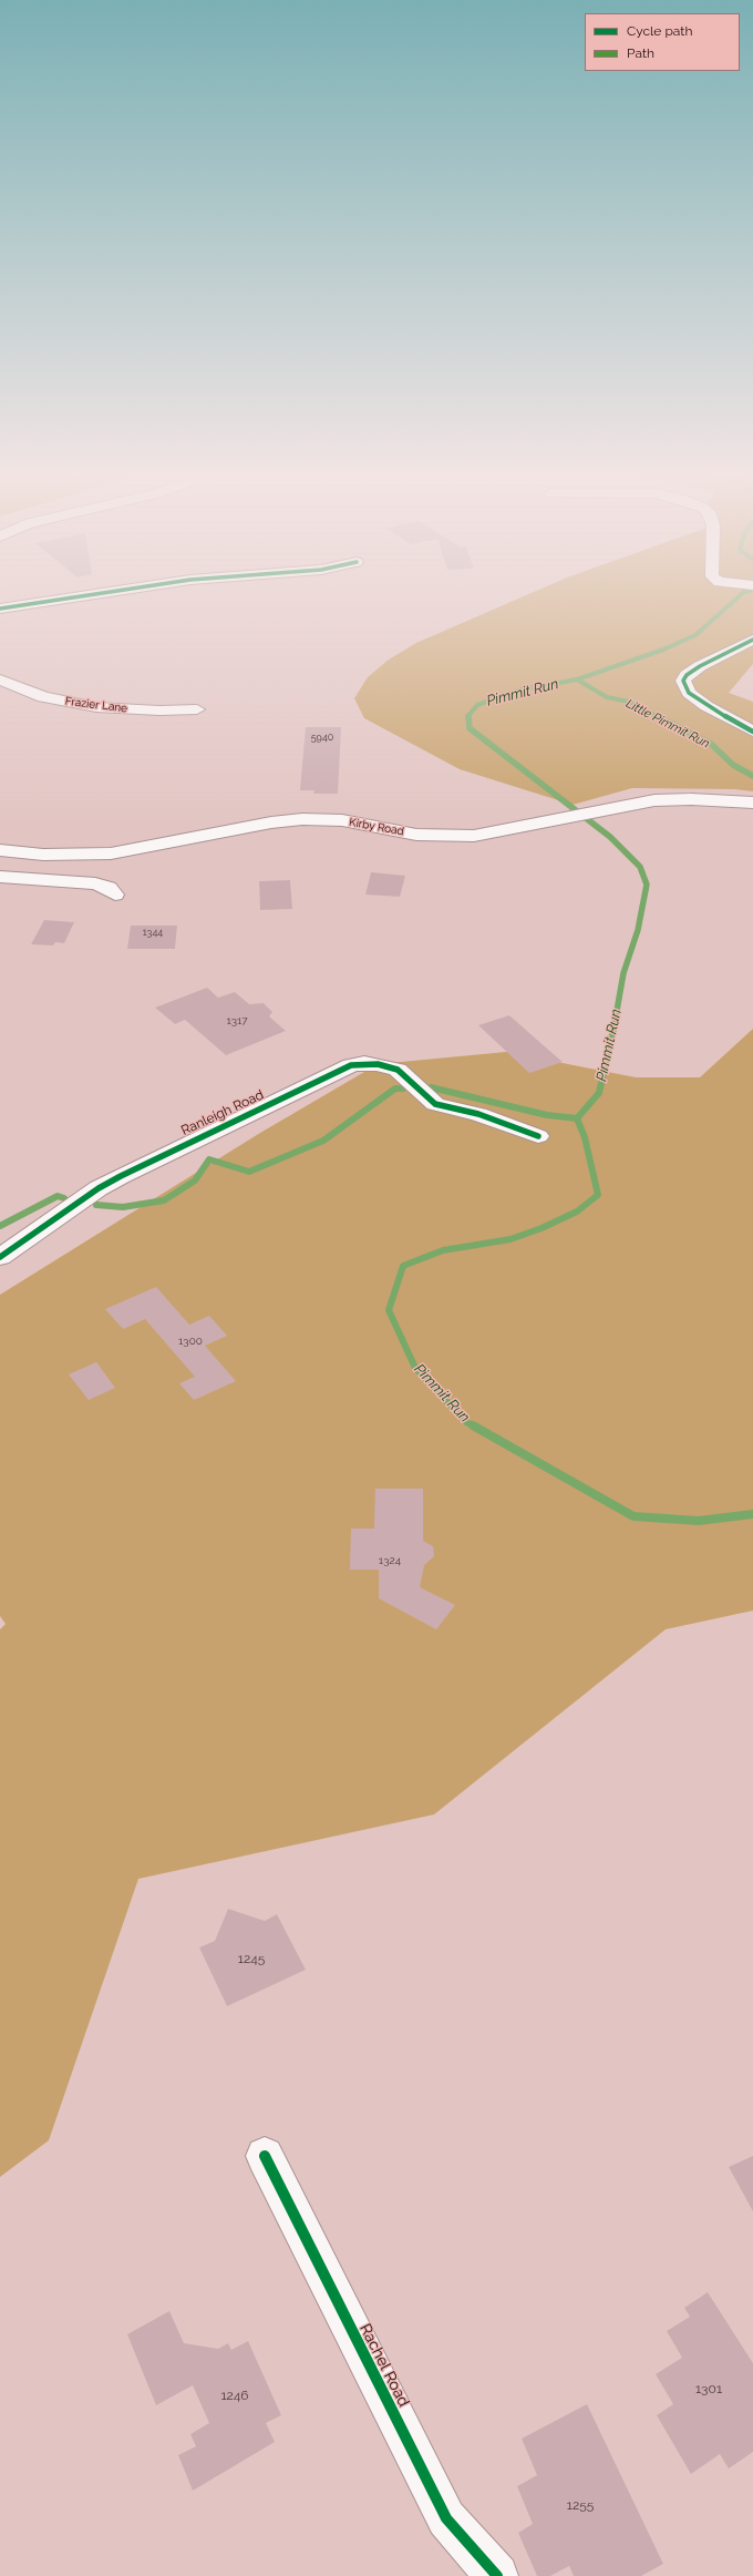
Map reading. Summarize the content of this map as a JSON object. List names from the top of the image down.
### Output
{
  "streets": {
    "main road": [
      "Frazier Lane",
      "Kirby Road",
      "Ranleigh Road",
      "Rachel Road"
    ]
  },
  "water": ["Pimmit Run", "Little Pimmit Run"],
  "house_numbers": [
    "5940",
    "1344",
    "1317",
    "1300",
    "1324",
    "1245",
    "1301",
    "1246",
    "1255"
  ],
  "legend": ["Cycle path", "Path"]
}
